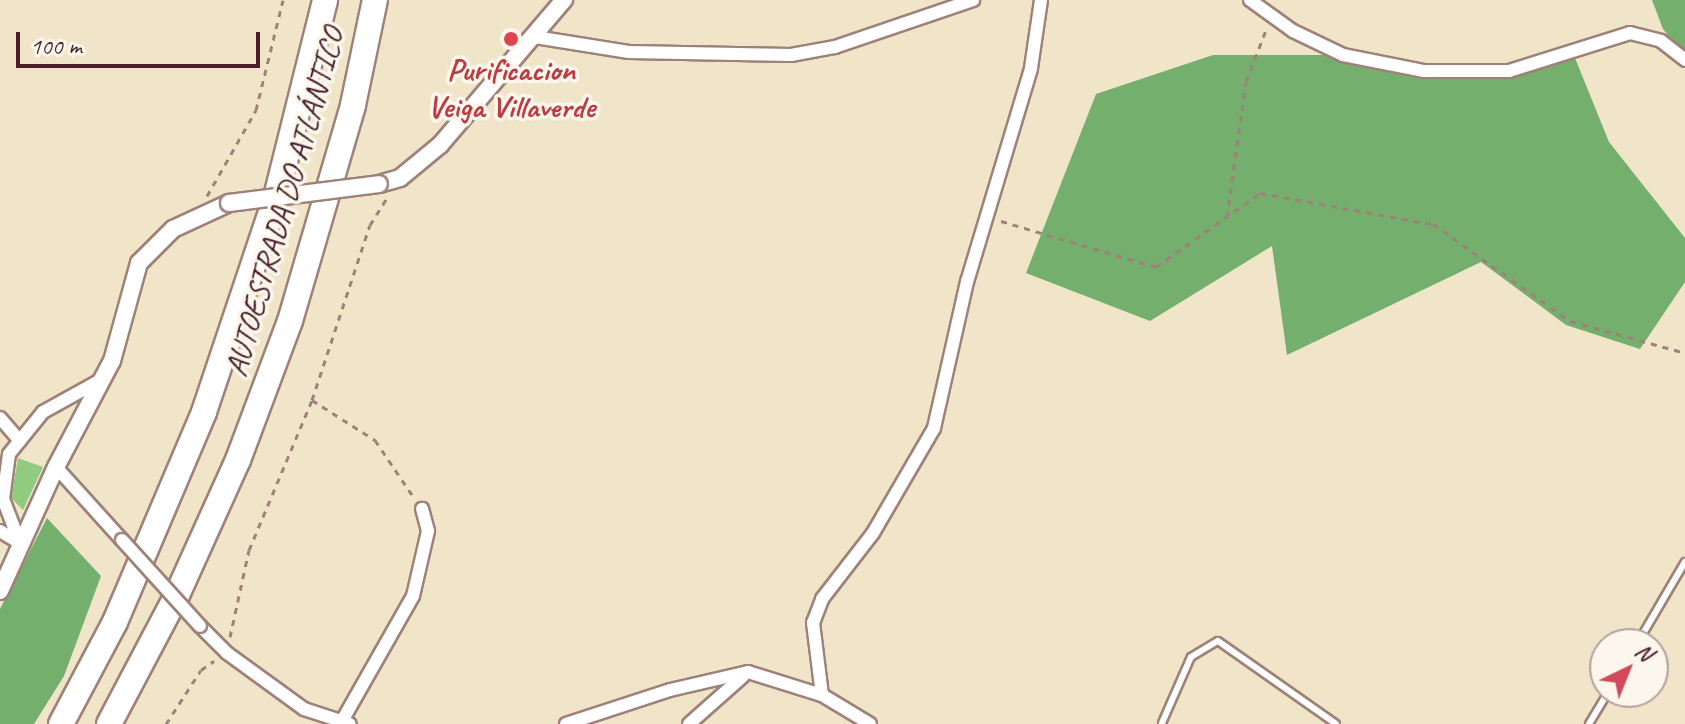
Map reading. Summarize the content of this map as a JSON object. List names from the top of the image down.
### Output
{
  "streets": {
    "highway": ["AUTOESTRADA DO ATLÁNTICO"]
  },
  "places": ["Purificacion Veiga Villaverde"],
  "scale_bar": "100 m",
  "north": "top right"
}
